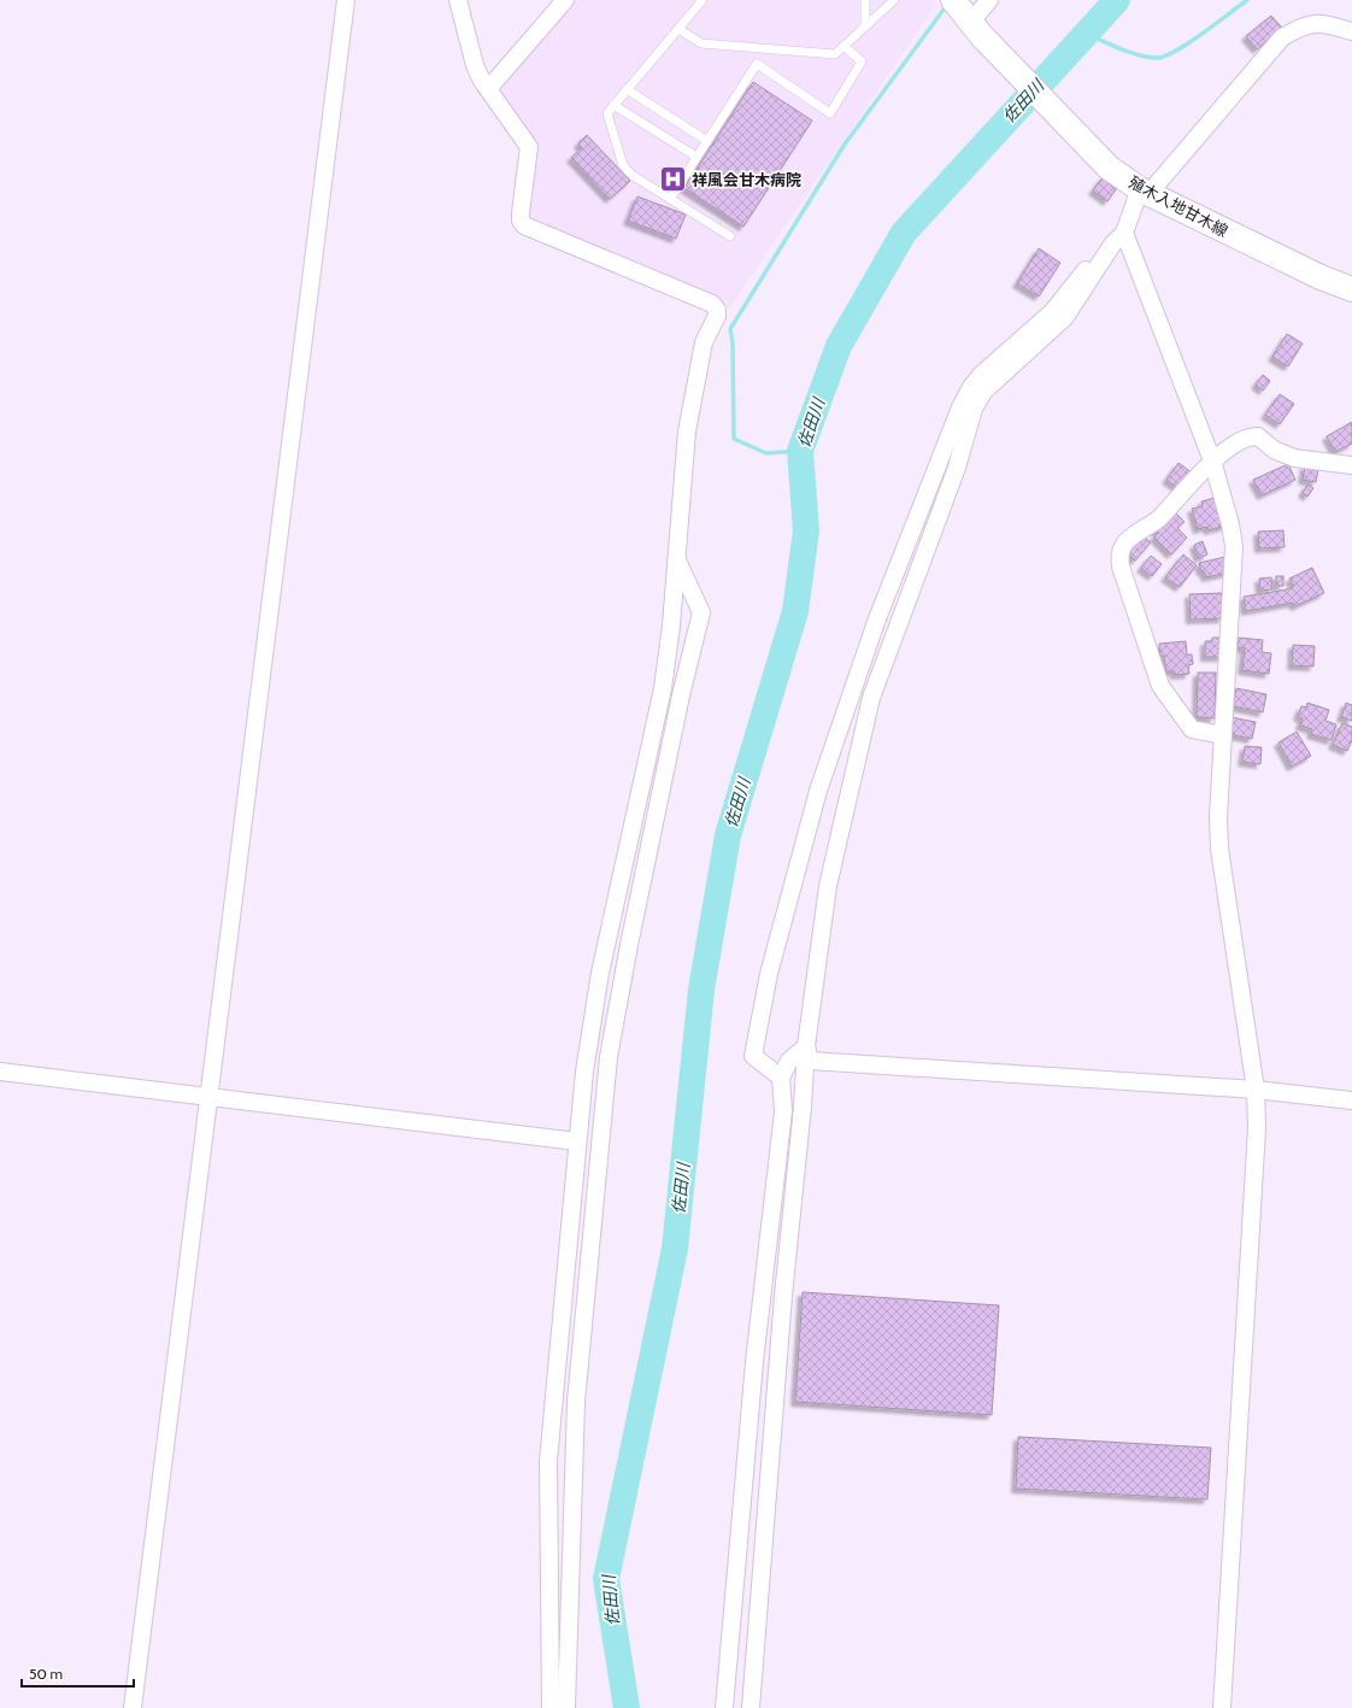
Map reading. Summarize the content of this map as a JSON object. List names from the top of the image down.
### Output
{
  "streets": {
    "main road": ["殖木入地甘木線"]
  },
  "water": ["佐田川"],
  "places": {
    "hospital": ["祥風会甘木病院"]
  },
  "scale_bar": "50 m"
}
